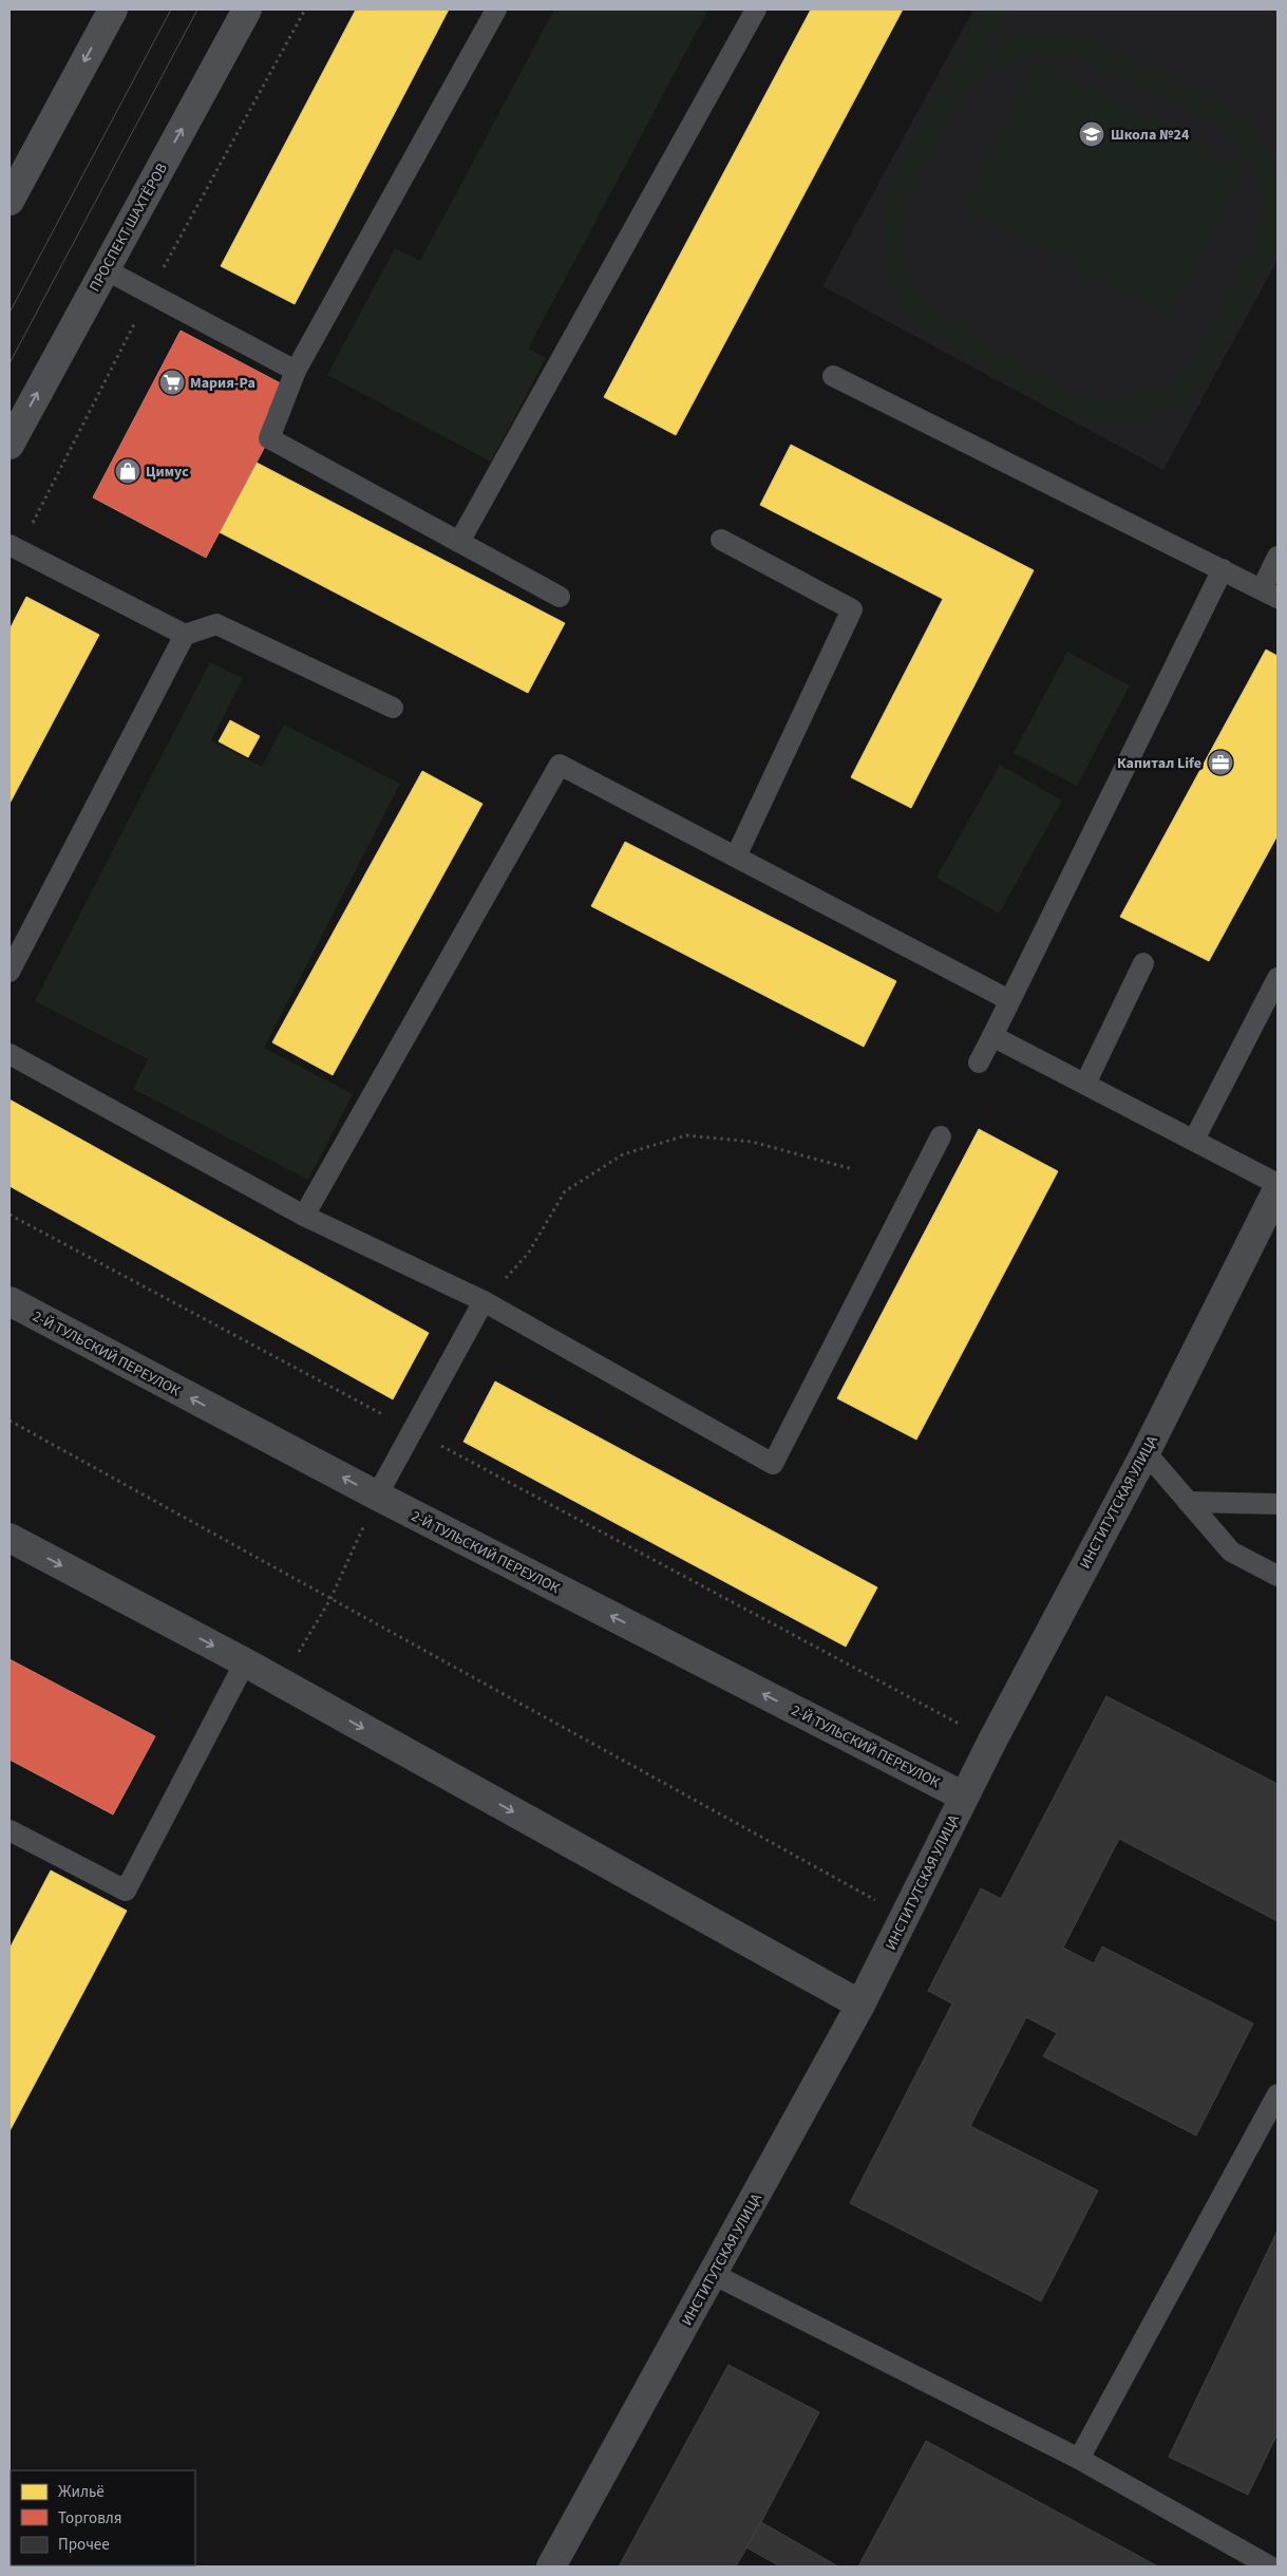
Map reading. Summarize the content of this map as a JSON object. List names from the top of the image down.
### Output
{
  "streets": {
    "main road": ["ПРОСПЕКТ ШАХТЁРОВ"],
    "street": ["2-Й ТУЛЬСКИЙ ПЕРЕУЛОК", "ИНСТИТУТСКАЯ УЛИЦА"]
  },
  "crossings": [
    ["2-Й ТУЛЬСКИЙ ПЕРЕУЛОК", "ИНСТИТУТСКАЯ УЛИЦА"]
  ],
  "places": {
    "school or university": ["Школа №24"],
    "supermarket": ["Мария-Ра"],
    "shop": ["Цимус"],
    "office": ["Капитал Life"]
  },
  "legend": ["Жильё", "Торговля", "Прочее"]
}
